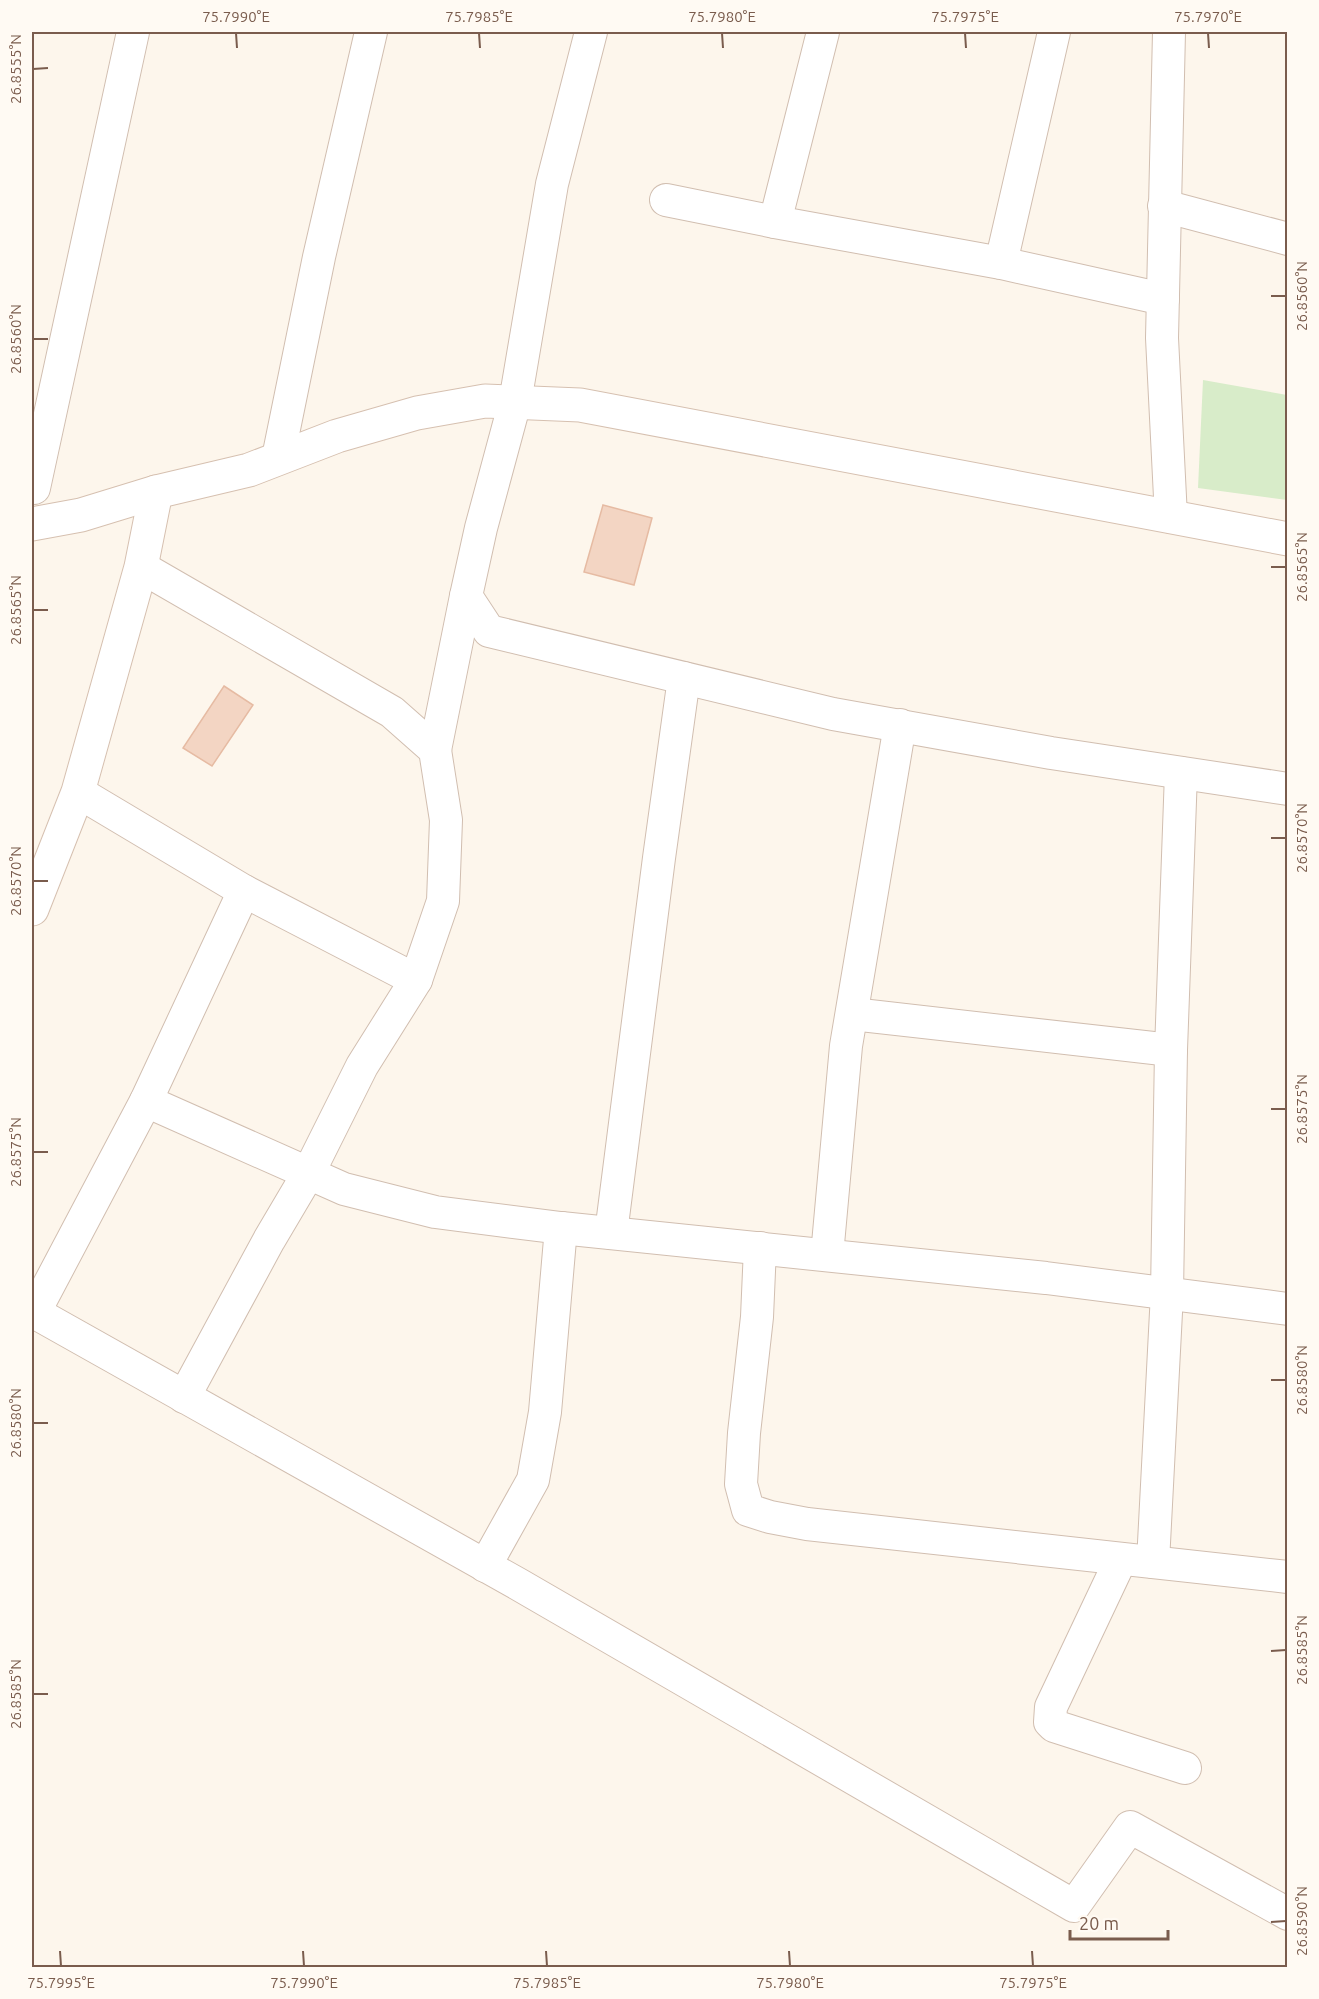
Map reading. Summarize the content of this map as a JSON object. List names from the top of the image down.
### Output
{
  "scale_bar": "20 m",
  "coordinates": [
    "75.7990°E",
    "75.7985°E",
    "75.7980°E",
    "75.7975°E",
    "75.7970°E",
    "26.8555°N",
    "26.8560°N",
    "26.8565°N",
    "26.8570°N",
    "26.8575°N",
    "26.8580°N",
    "26.8585°N",
    "26.8590°N",
    "75.7995°E"
  ]
}
